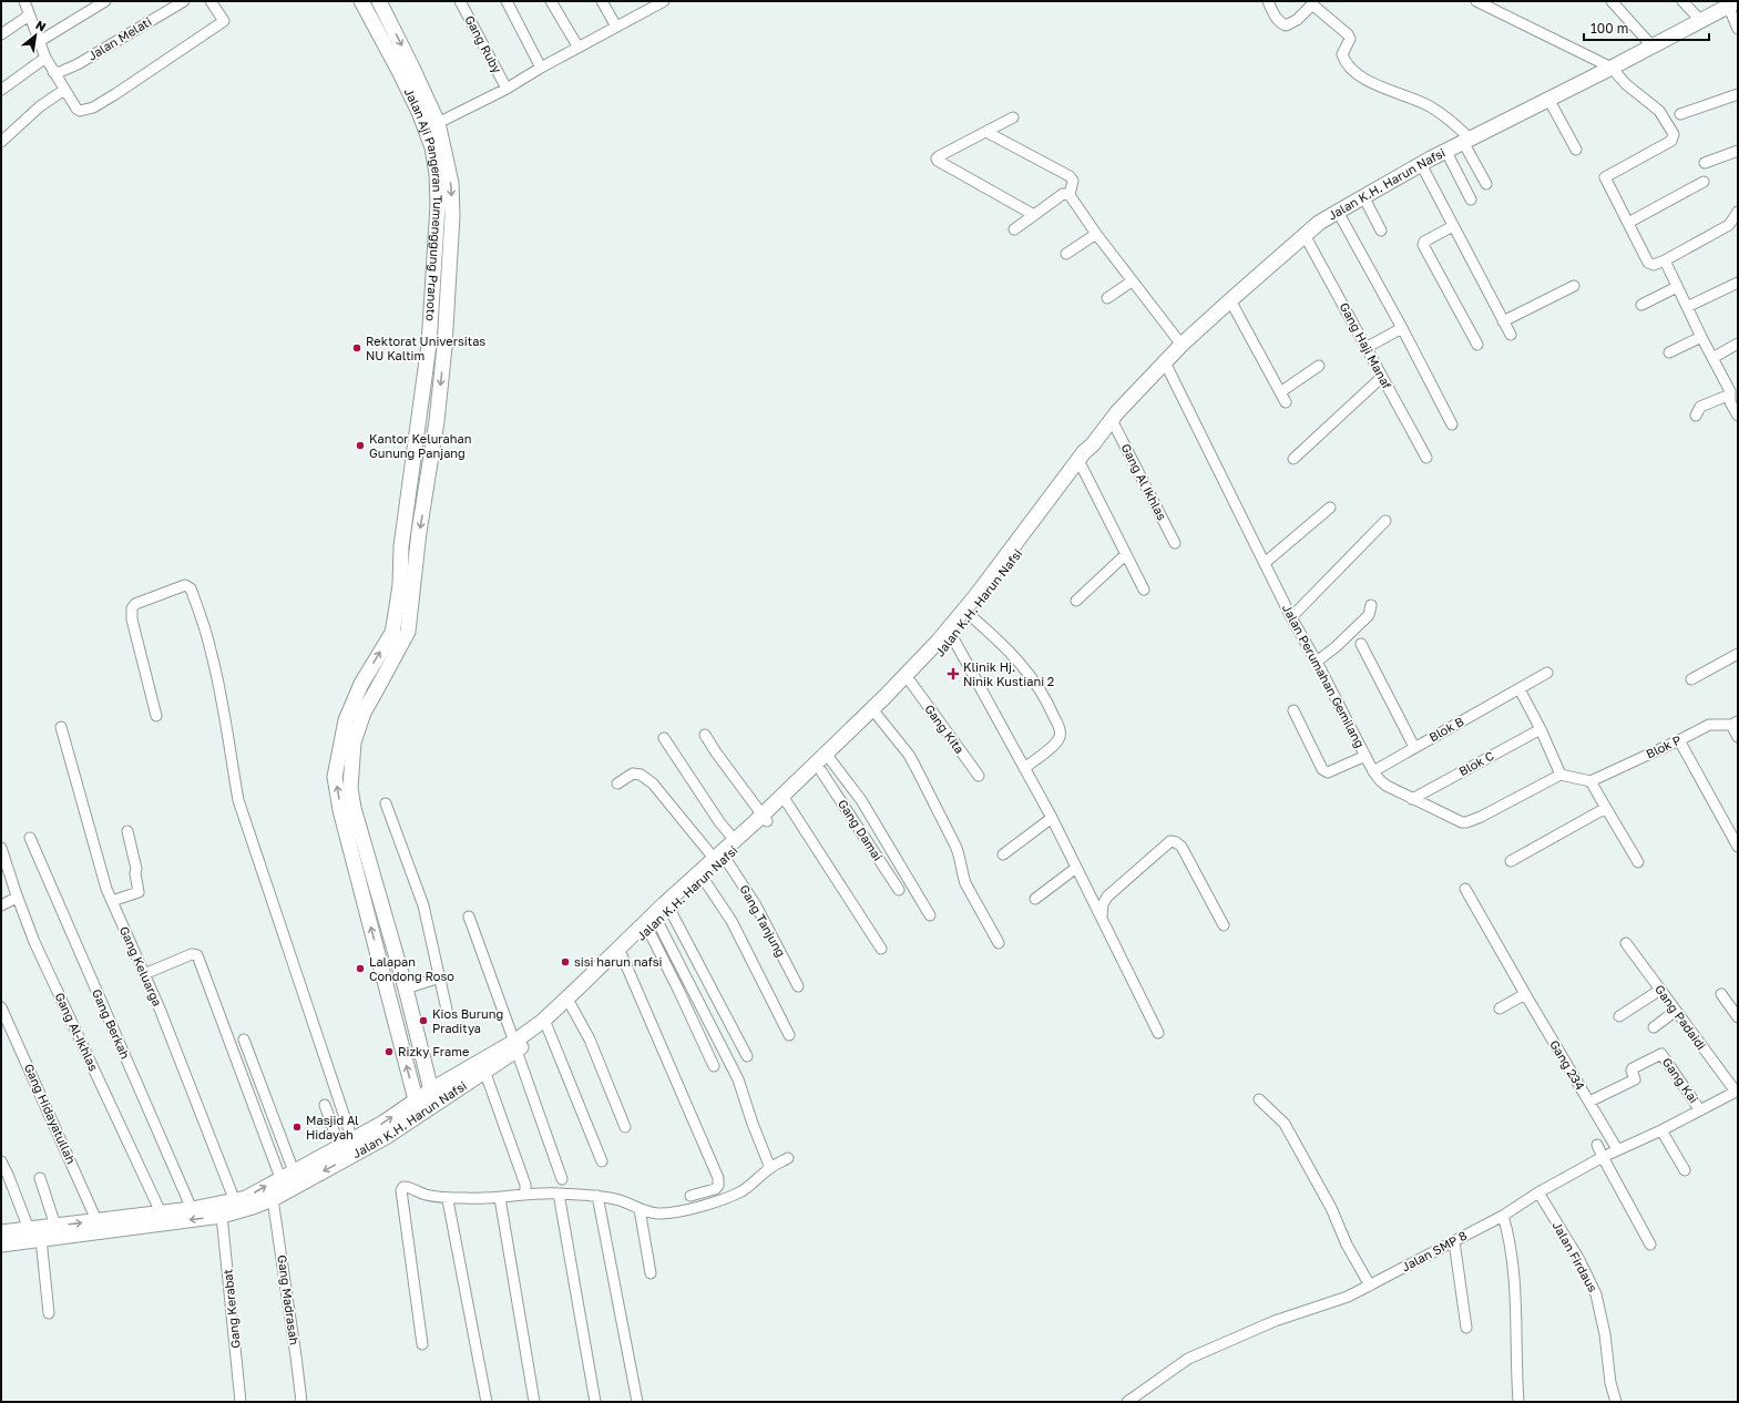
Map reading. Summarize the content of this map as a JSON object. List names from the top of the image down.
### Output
{
  "streets": {
    "main road": ["Jalan K.H. Harun Nafsi", "Jalan Aji Pangeran Tumenggung Pranoto"],
    "street": [
      "Jalan Melati",
      "Gang Ruby",
      "Gang Haji Manaf",
      "Gang Al Ikhlas",
      "Jalan Perumahan Gemilang",
      "Gang Kita",
      "Blok B",
      "Blok P",
      "Blok C",
      "Gang Damai",
      "Gang Tanjung",
      "Gang Keluarga",
      "Gang Padaidi",
      "Gang Berkah",
      "Gang Al-Ikhlas",
      "Gang 234",
      "Gang Kai",
      "Gang Hidayatullah",
      "Jalan SMP 8",
      "Jalan Firdaus",
      "Gang Madrasah",
      "Gang Kerabat"
    ]
  },
  "crossings": [
    ["Jalan K.H. Harun Nafsi", "Jalan Aji Pangeran Tumenggung Pranoto"],
    ["Jalan K.H. Harun Nafsi", "Gang Haji Manaf"],
    ["Jalan K.H. Harun Nafsi", "Gang Al Ikhlas"],
    ["Jalan K.H. Harun Nafsi", "Jalan Perumahan Gemilang"],
    ["Jalan K.H. Harun Nafsi", "Gang Kita"],
    ["Jalan K.H. Harun Nafsi", "Gang Damai"],
    ["Jalan K.H. Harun Nafsi", "Gang Tanjung"],
    ["Jalan K.H. Harun Nafsi", "Gang Keluarga"],
    ["Jalan K.H. Harun Nafsi", "Gang Berkah"],
    ["Jalan K.H. Harun Nafsi", "Gang Al-Ikhlas"],
    ["Jalan K.H. Harun Nafsi", "Gang Hidayatullah"],
    ["Jalan K.H. Harun Nafsi", "Gang Madrasah"],
    ["Jalan K.H. Harun Nafsi", "Gang Kerabat"],
    ["Jalan Perumahan Gemilang", "Blok B"],
    ["Jalan Perumahan Gemilang", "Blok C"],
    ["Gang Padaidi", "Jalan SMP 8"],
    ["Gang 234", "Gang Kai"],
    ["Gang 234", "Jalan SMP 8"],
    ["Gang Kai", "Jalan SMP 8"],
    ["Jalan SMP 8", "Jalan Firdaus"]
  ],
  "places": {
    "other": [
      "Rektorat Universitas NU Kaltim",
      "Kantor Kelurahan Gunung Panjang",
      "sisi harun nafsi",
      "Lalapan Condong Roso",
      "Kios Burung Praditya",
      "Rizky Frame",
      "Masjid Al Hidayah"
    ],
    "health": ["Klinik Hj. Ninik Kustiani 2"]
  },
  "scale_bar": "100 m",
  "north": "top right"
}
